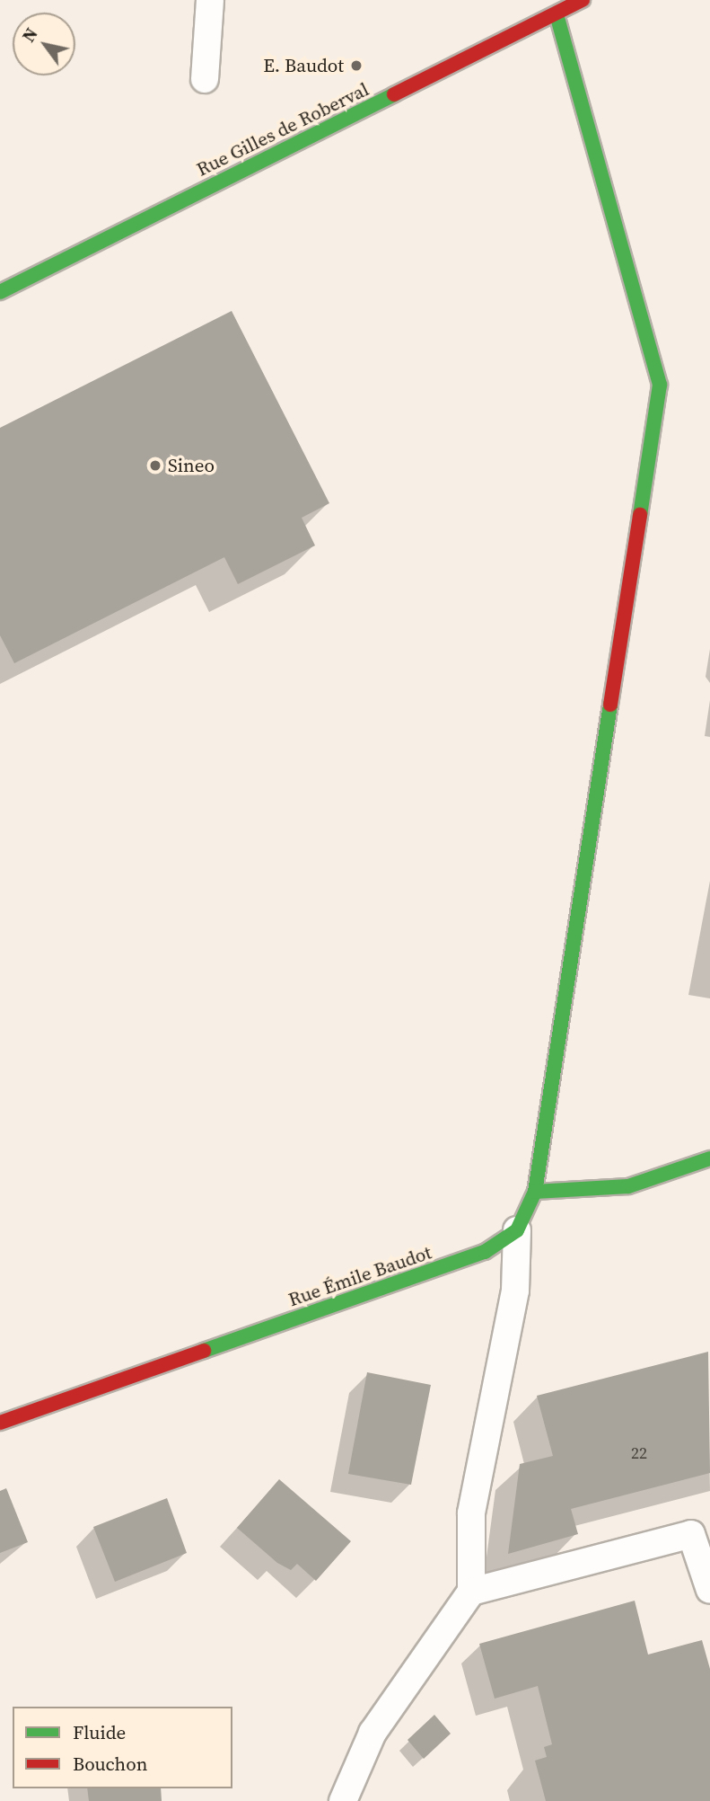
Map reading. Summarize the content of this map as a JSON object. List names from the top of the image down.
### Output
{
  "streets": {
    "street": ["Rue Gilles de Roberval", "Rue Émile Baudot"]
  },
  "crossings": [
    ["Rue Gilles de Roberval", "Rue Émile Baudot"]
  ],
  "places": ["E. Baudot", "Sineo"],
  "house_numbers": ["22"],
  "legend": ["Fluide", "Bouchon"],
  "north": "top left"
}
